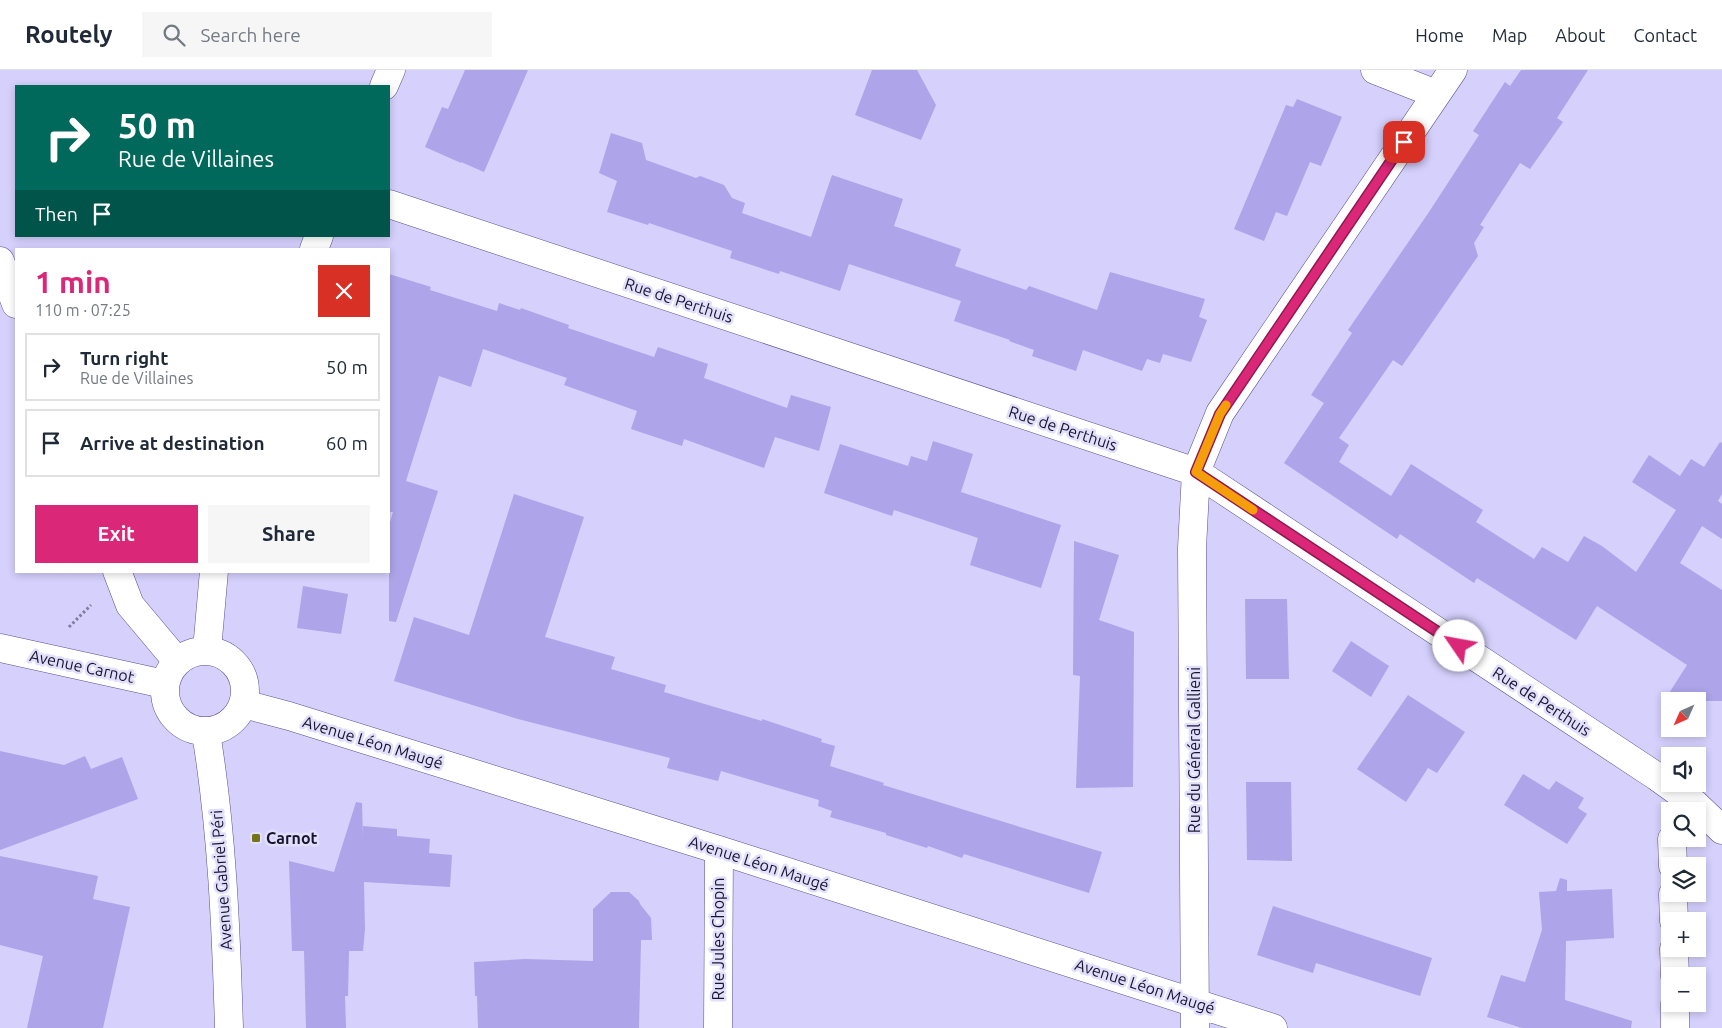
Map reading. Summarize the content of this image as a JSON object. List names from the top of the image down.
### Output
{
  "streets": {
    "street": [
      "Rue de Perthuis",
      "Avenue Carnot",
      "Avenue Léon Maugé",
      "Rue du Général Gallieni",
      "Avenue Gabriel Péri",
      "Rue Jules Chopin"
    ]
  },
  "crossings": [
    ["Rue de Perthuis", "Rue du Général Gallieni"],
    ["Avenue Carnot", "Avenue Léon Maugé"],
    ["Avenue Carnot", "Avenue Gabriel Péri"],
    ["Avenue Léon Maugé", "Rue du Général Gallieni"],
    ["Avenue Léon Maugé", "Avenue Gabriel Péri"],
    ["Avenue Léon Maugé", "Rue Jules Chopin"]
  ],
  "places": {
    "transit": ["Carnot"]
  },
  "north": "bottom left",
  "page": {
    "header": "Routely",
    "search": "Search here",
    "nav": [
      "Home",
      "Map",
      "About",
      "Contact"
    ],
    "turn": ["50 m", "Rue de Villaines"],
    "then": "Then",
    "heading": ["1 min", "110 m · 07:25"],
    "list": [
      {
        "name": "Turn right",
        "note": "Rue de Villaines",
        "value": "50 m"
      },
      {
        "name": "Arrive at destination",
        "value": "60 m"
      }
    ],
    "buttons": ["Exit", "Share"],
    "map_buttons": ["+", "−"]
  }
}
